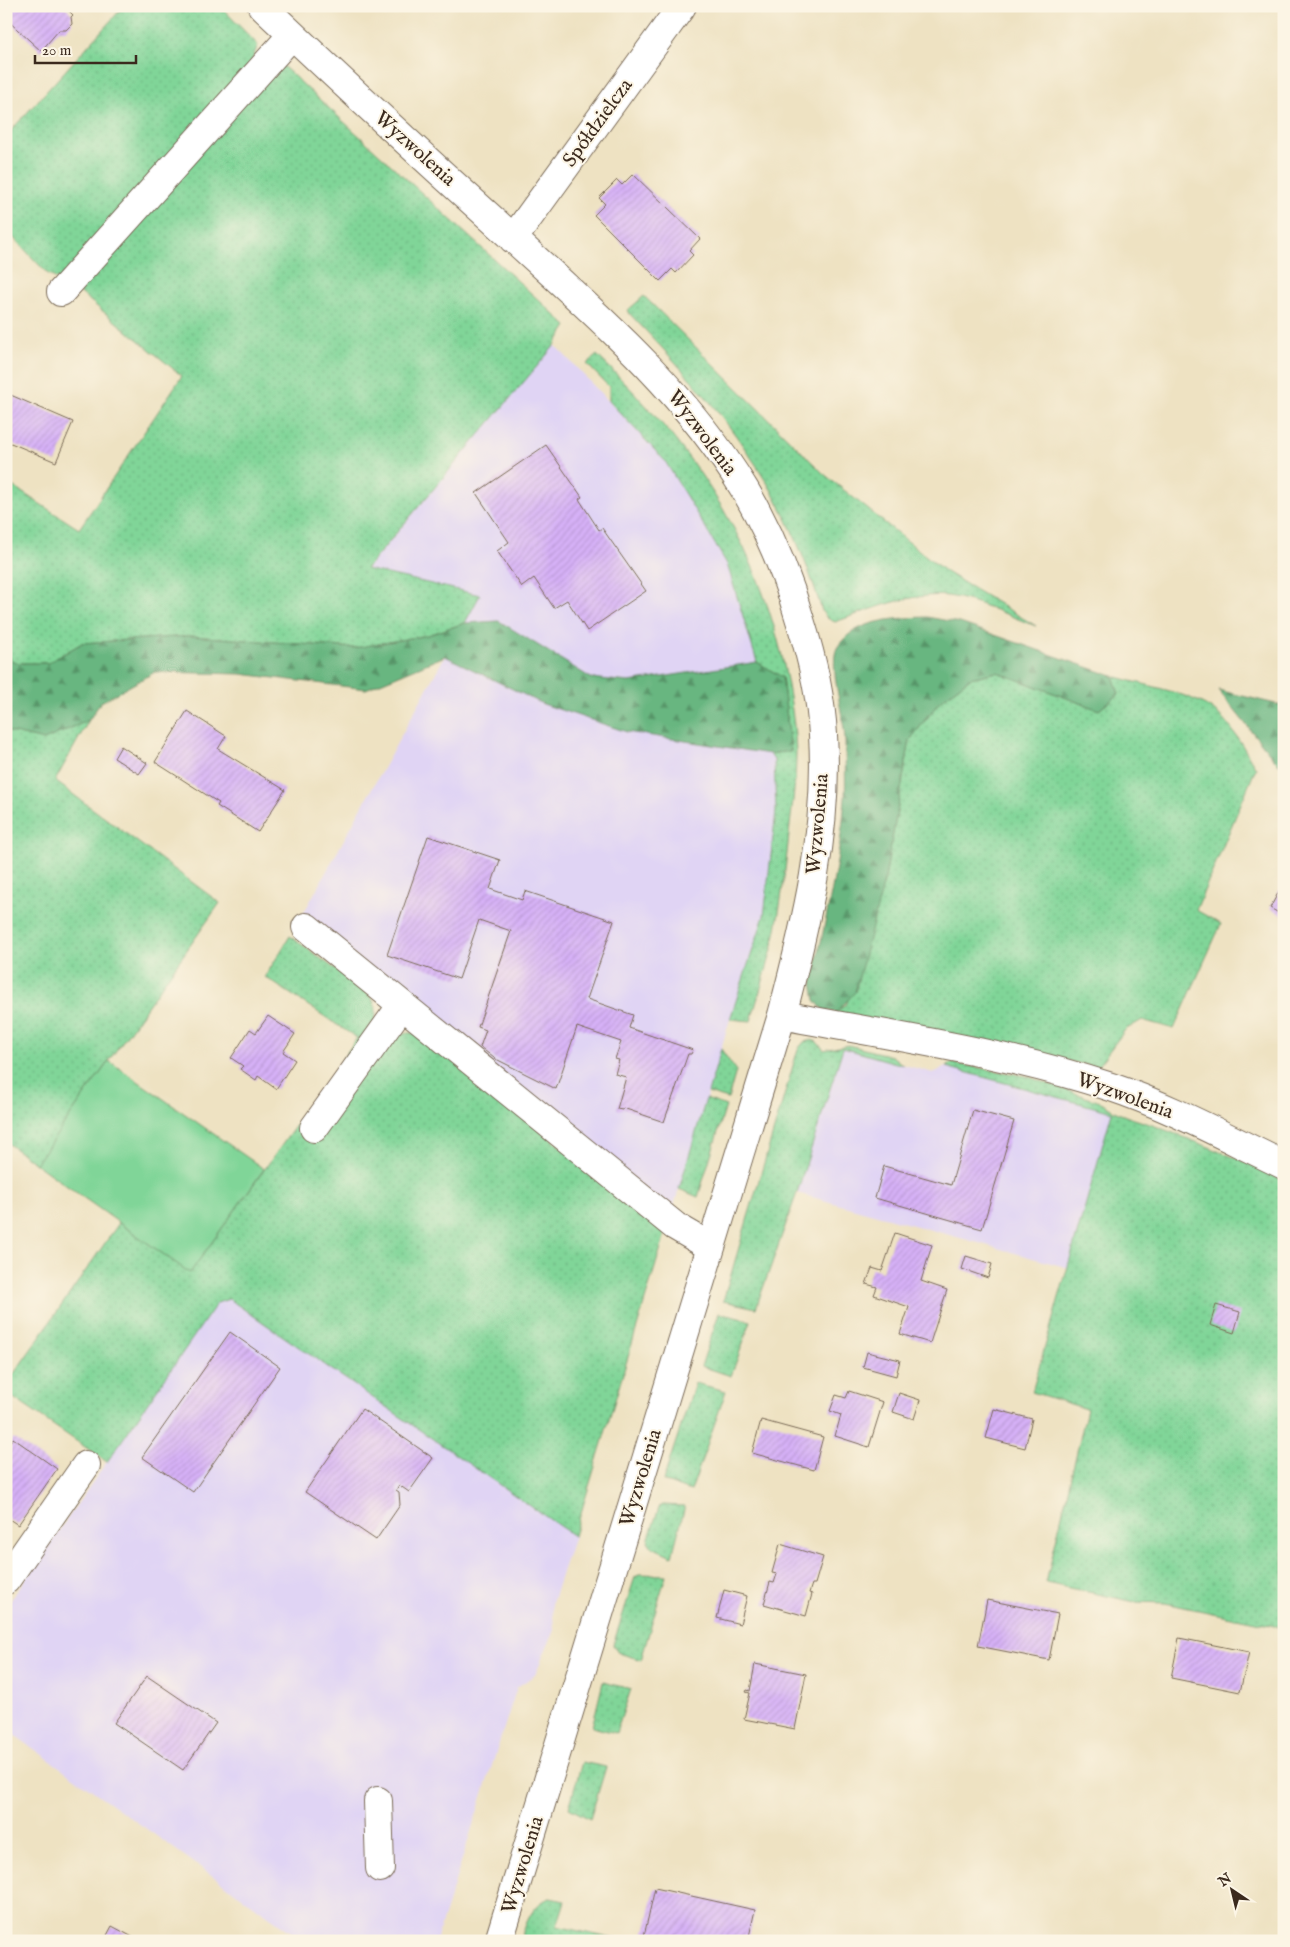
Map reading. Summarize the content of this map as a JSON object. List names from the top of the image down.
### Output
{
  "streets": {
    "street": ["Spółdzielcza", "Wyzwolenia"]
  },
  "crossings": [
    ["Spółdzielcza", "Wyzwolenia"]
  ],
  "scale_bar": "20 m",
  "north": "top left"
}
